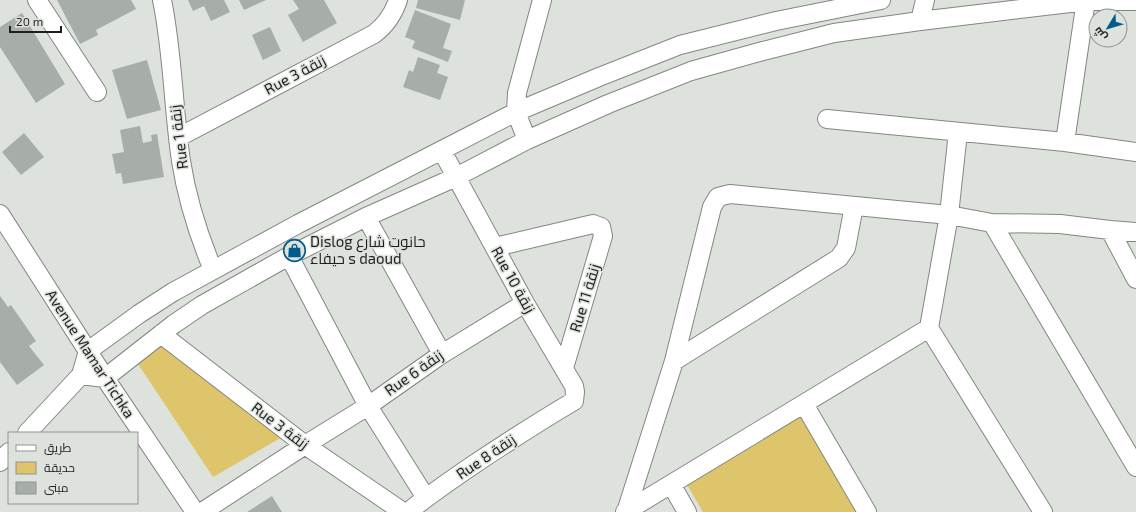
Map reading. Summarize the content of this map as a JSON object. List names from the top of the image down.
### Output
{
  "streets": {
    "street": [
      "Rue 3 زنقة",
      "Rue 1 زنقة",
      "Rue 10 زنقة",
      "Rue 11 زنقة",
      "Avenue Mamar Tichka",
      "Rue 6 زنقة",
      "Rue 8 زنقة"
    ]
  },
  "crossings": [
    ["Rue 3 زنقة", "Rue 1 زنقة"],
    ["Rue 3 زنقة", "Rue 6 زنقة"],
    ["Rue 10 زنقة", "Rue 11 زنقة"],
    ["Rue 10 زنقة", "Rue 6 زنقة"],
    ["Rue 10 زنقة", "Rue 8 زنقة"]
  ],
  "places": {
    "shop": ["Dislog حانوت شارع حيفاء s daoud"]
  },
  "legend": ["طريق", "حديقة", "مبنى"],
  "scale_bar": "20 m",
  "north": "bottom left"
}
